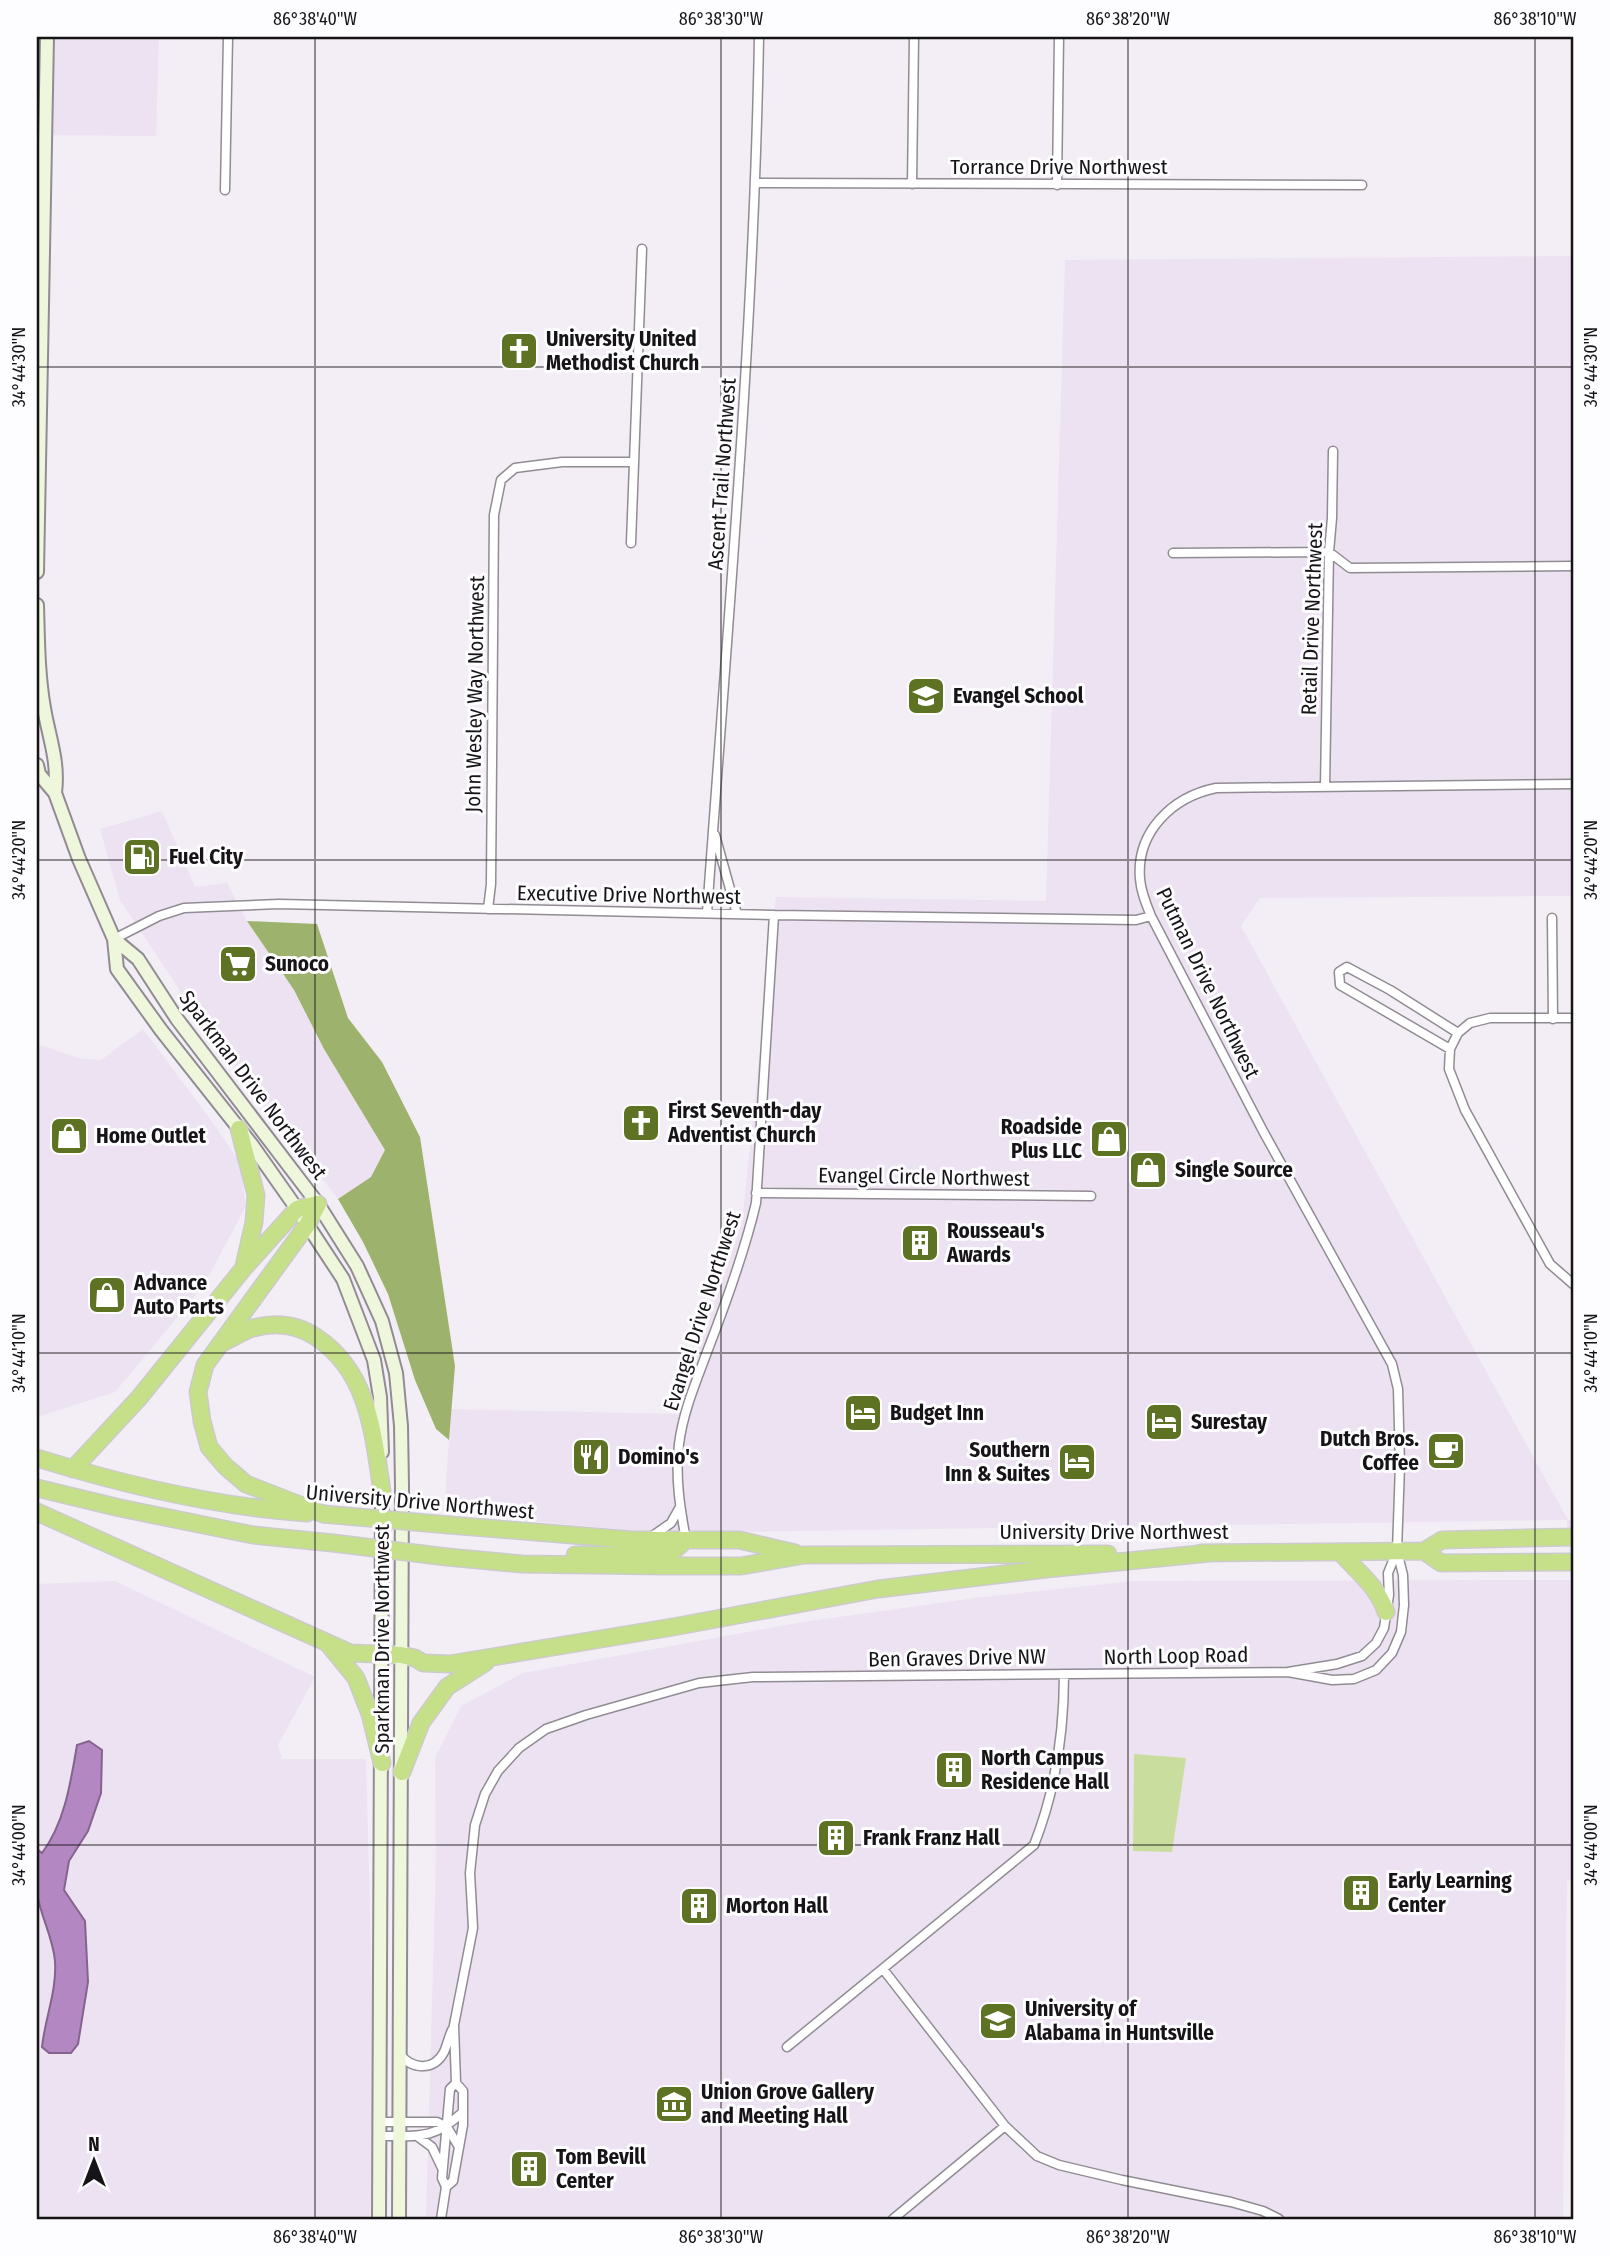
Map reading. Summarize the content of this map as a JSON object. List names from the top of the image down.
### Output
{
  "streets": {
    "highway": ["University Drive Northwest"],
    "main road": ["Sparkman Drive Northwest"],
    "street": [
      "Torrance Drive Northwest",
      "Ascent Trail Northwest",
      "Retail Drive Northwest",
      "John Wesley Way Northwest",
      "Executive Drive Northwest",
      "Putman Drive Northwest",
      "Evangel Circle Northwest",
      "Evangel Drive Northwest",
      "North Loop Road",
      "Ben Graves Drive NW"
    ]
  },
  "crossings": [
    ["Torrance Drive Northwest", "Ascent Trail Northwest"],
    ["Ascent Trail Northwest", "Executive Drive Northwest"],
    ["Retail Drive Northwest", "Putman Drive Northwest"],
    ["John Wesley Way Northwest", "Executive Drive Northwest"],
    ["Executive Drive Northwest", "Putman Drive Northwest"],
    ["Executive Drive Northwest", "Sparkman Drive Northwest"],
    ["Executive Drive Northwest", "Evangel Drive Northwest"],
    ["Putman Drive Northwest", "University Drive Northwest"],
    ["Putman Drive Northwest", "North Loop Road"],
    ["Evangel Circle Northwest", "Evangel Drive Northwest"],
    ["Evangel Drive Northwest", "University Drive Northwest"],
    ["University Drive Northwest", "North Loop Road"],
    ["North Loop Road", "Ben Graves Drive NW"]
  ],
  "places": {
    "church": ["University United Methodist Church", "First Seventh-day Adventist Church"],
    "school or university": ["Evangel School", "University of Alabama in Huntsville"],
    "fuel station": ["Fuel City"],
    "supermarket": ["Sunoco"],
    "shop": [
      "Home Outlet",
      "Roadside Plus LLC",
      "Single Source",
      "Advance Auto Parts"
    ],
    "building": [
      "Rousseau's Awards",
      "North Campus Residence Hall",
      "Frank Franz Hall",
      "Early Learning Center",
      "Morton Hall",
      "Tom Bevill Center"
    ],
    "hotel": ["Budget Inn", "Surestay", "Southern Inn & Suites"],
    "cafe": ["Dutch Bros. Coffee"],
    "restaurant": ["Domino's"],
    "museum": ["Union Grove Gallery and Meeting Hall"]
  },
  "north": "top",
  "coordinates": [
    "86°38'40\"W",
    "86°38'30\"W",
    "86°38'20\"W",
    "86°38'10\"W",
    "34°44'30\"N",
    "34°44'20\"N",
    "34°44'10\"N",
    "34°44'00\"N"
  ]
}
